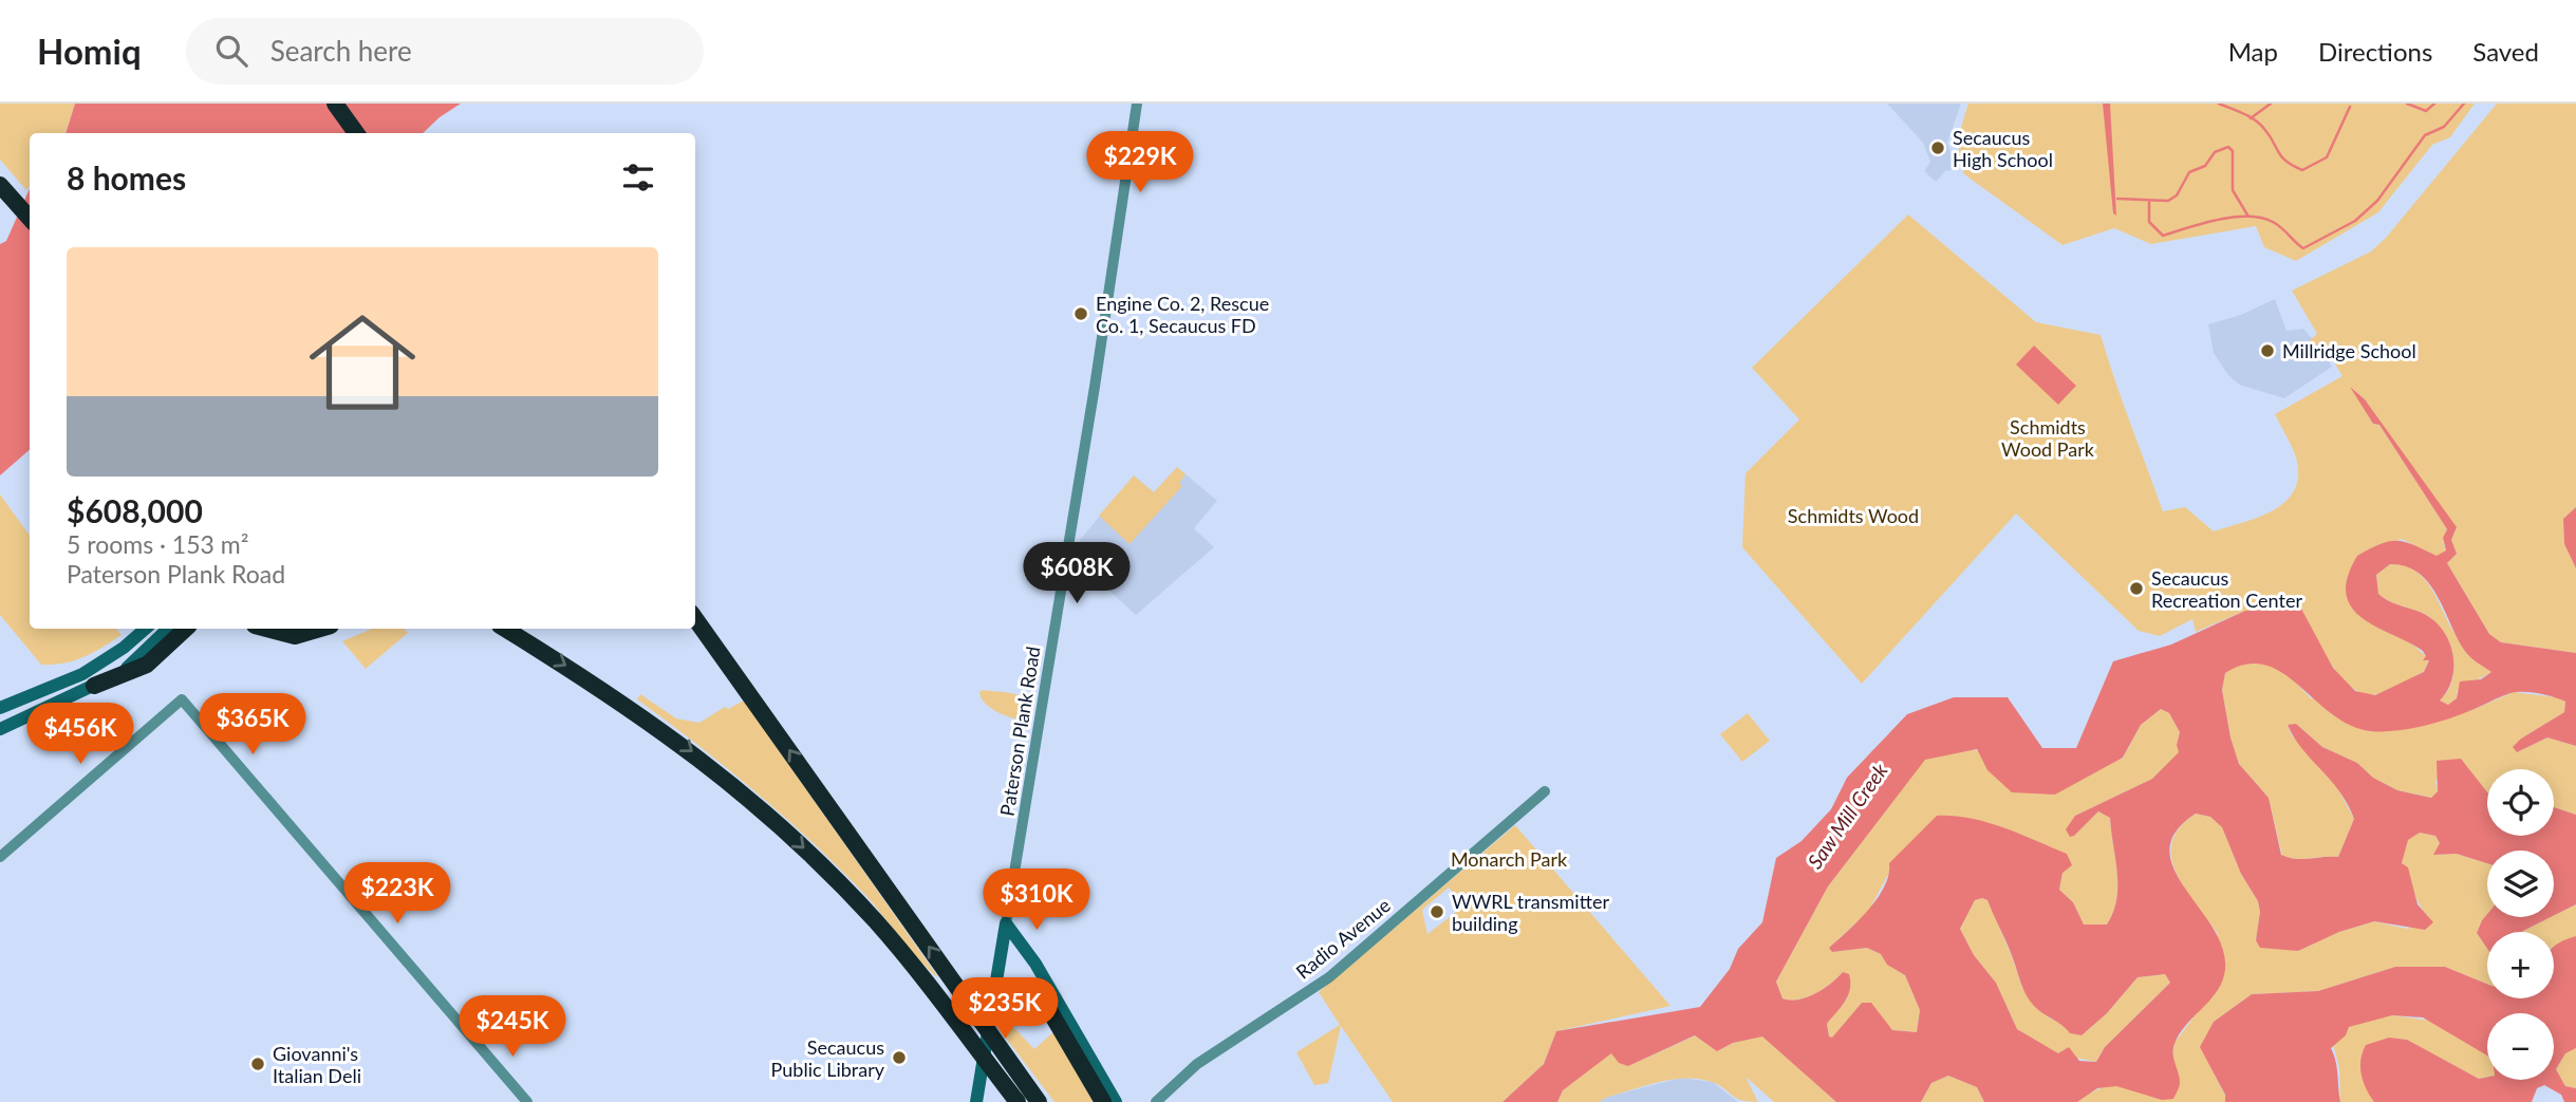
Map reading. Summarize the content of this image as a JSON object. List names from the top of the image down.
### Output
{
  "streets": {
    "main road": ["Paterson Plank Road"],
    "street": ["Radio Avenue"]
  },
  "water": ["Saw Mill Creek"],
  "parks": ["Schmidts Wood Park", "Schmidts Wood", "Monarch Park"],
  "places": [
    "Secaucus High School",
    "Engine Co. 2, Rescue Co. 1, Secaucus FD",
    "Millridge School",
    "Secaucus Recreation Center",
    "WWRL transmitter building",
    "Secaucus Public Library",
    "Giovanni's Italian Deli"
  ],
  "page": {
    "header": "Homiq",
    "search": "Search here",
    "nav": ["Map", "Directions", "Saved"],
    "price": [
      "$229K",
      "$608K",
      "$365K",
      "$456K",
      "$223K",
      "$310K",
      "$235K",
      "$245K"
    ],
    "heading": "8 homes",
    "list": [
      {
        "name": "$608,000",
        "note": "5 rooms · 153 m² · Paterson Plank Road"
      }
    ],
    "map_buttons": ["+", "−"]
  }
}
